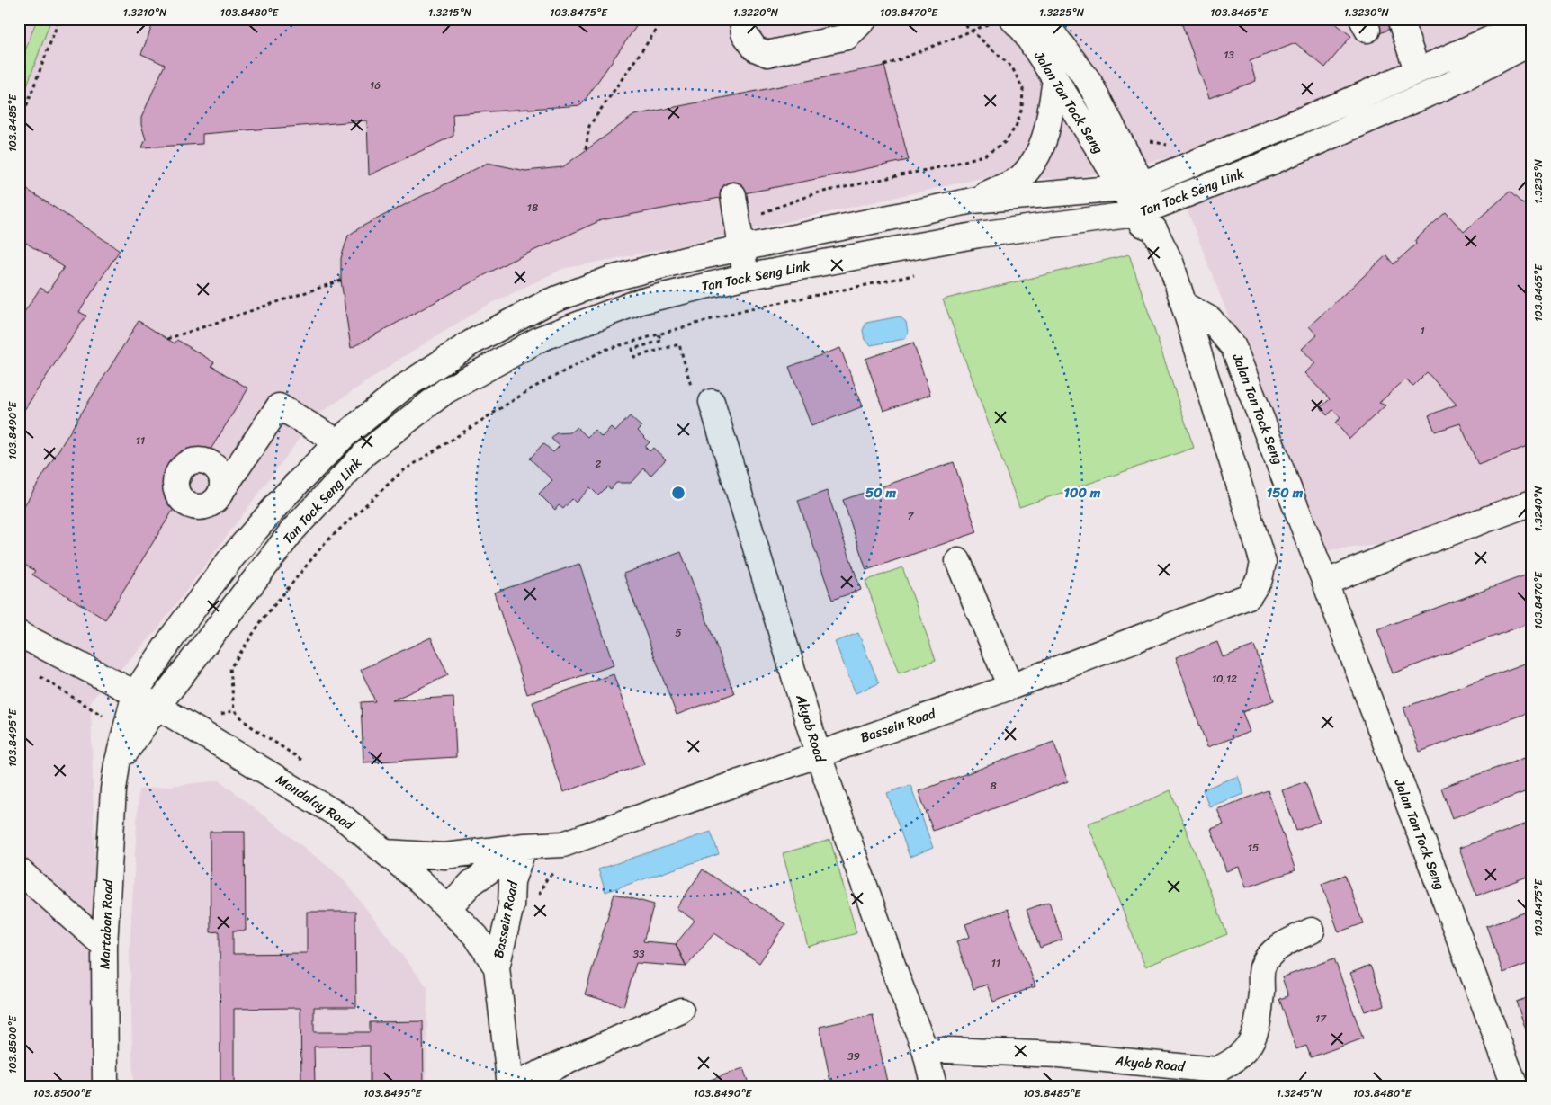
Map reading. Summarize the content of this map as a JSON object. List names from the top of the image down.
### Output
{
  "streets": {
    "street": [
      "Jalan Tan Tock Seng",
      "Tan Tock Seng Link",
      "Bassein Road",
      "Akyab Road",
      "Mandalay Road",
      "Martaban Road"
    ]
  },
  "crossings": [
    ["Jalan Tan Tock Seng", "Tan Tock Seng Link"],
    ["Jalan Tan Tock Seng", "Bassein Road"],
    ["Tan Tock Seng Link", "Mandalay Road"],
    ["Tan Tock Seng Link", "Martaban Road"],
    ["Bassein Road", "Akyab Road"],
    ["Bassein Road", "Mandalay Road"],
    ["Mandalay Road", "Martaban Road"]
  ],
  "house_numbers": [
    "13",
    "16",
    "18",
    "1",
    "11",
    "2",
    "7",
    "5",
    "10,12",
    "8",
    "15",
    "33",
    "11",
    "17",
    "39"
  ],
  "coordinates": [
    "1.3210°N",
    "103.8480°E",
    "1.3215°N",
    "103.8475°E",
    "1.3220°N",
    "103.8470°E",
    "1.3225°N",
    "103.8465°E",
    "1.3230°N",
    "103.8485°E",
    "1.3235°N",
    "103.8490°E",
    "1.3240°N",
    "103.8495°E",
    "103.8500°E",
    "1.3245°N"
  ],
  "rings": ["50 m", "100 m", "150 m"]
}
